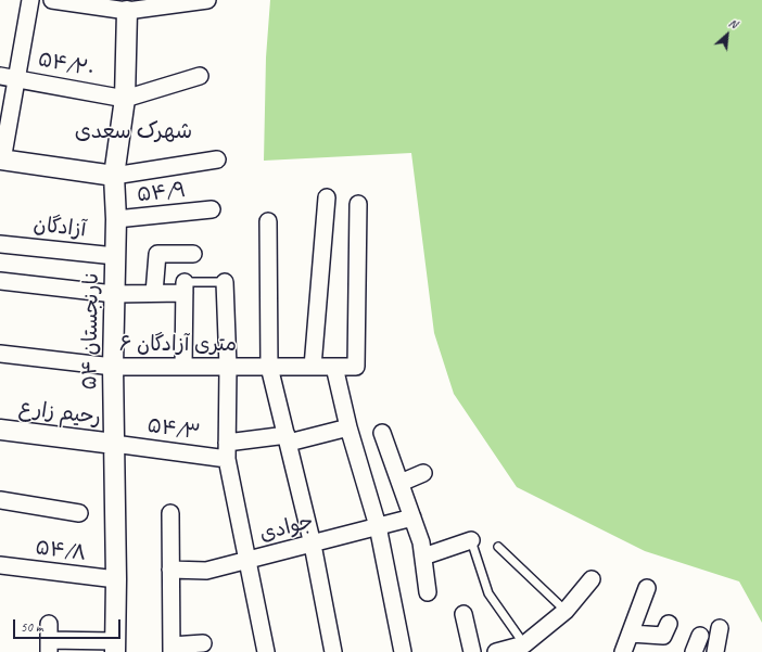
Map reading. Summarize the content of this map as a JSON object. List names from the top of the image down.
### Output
{
  "streets": {
    "street": [
      "۵۴/۲۰",
      "۵۴/۹",
      "آزادگان",
      "نارنجستان ۵۴",
      "۶ متری آزادگان",
      "رحیم زارع",
      "۵۴/۳",
      "جوادی",
      "۵۴/۸"
    ]
  },
  "crossings": [
    ["۵۴/۲۰", "نارنجستان ۵۴"],
    ["۵۴/۹", "نارنجستان ۵۴"],
    ["آزادگان", "نارنجستان ۵۴"],
    ["نارنجستان ۵۴", "۶ متری آزادگان"],
    ["نارنجستان ۵۴", "رحیم زارع"],
    ["نارنجستان ۵۴", "۵۴/۳"],
    ["نارنجستان ۵۴", "۵۴/۸"],
    ["رحیم زارع", "۵۴/۳"]
  ],
  "districts": ["شهرک سعدی"],
  "scale_bar": "50 m",
  "north": "top right"
}
